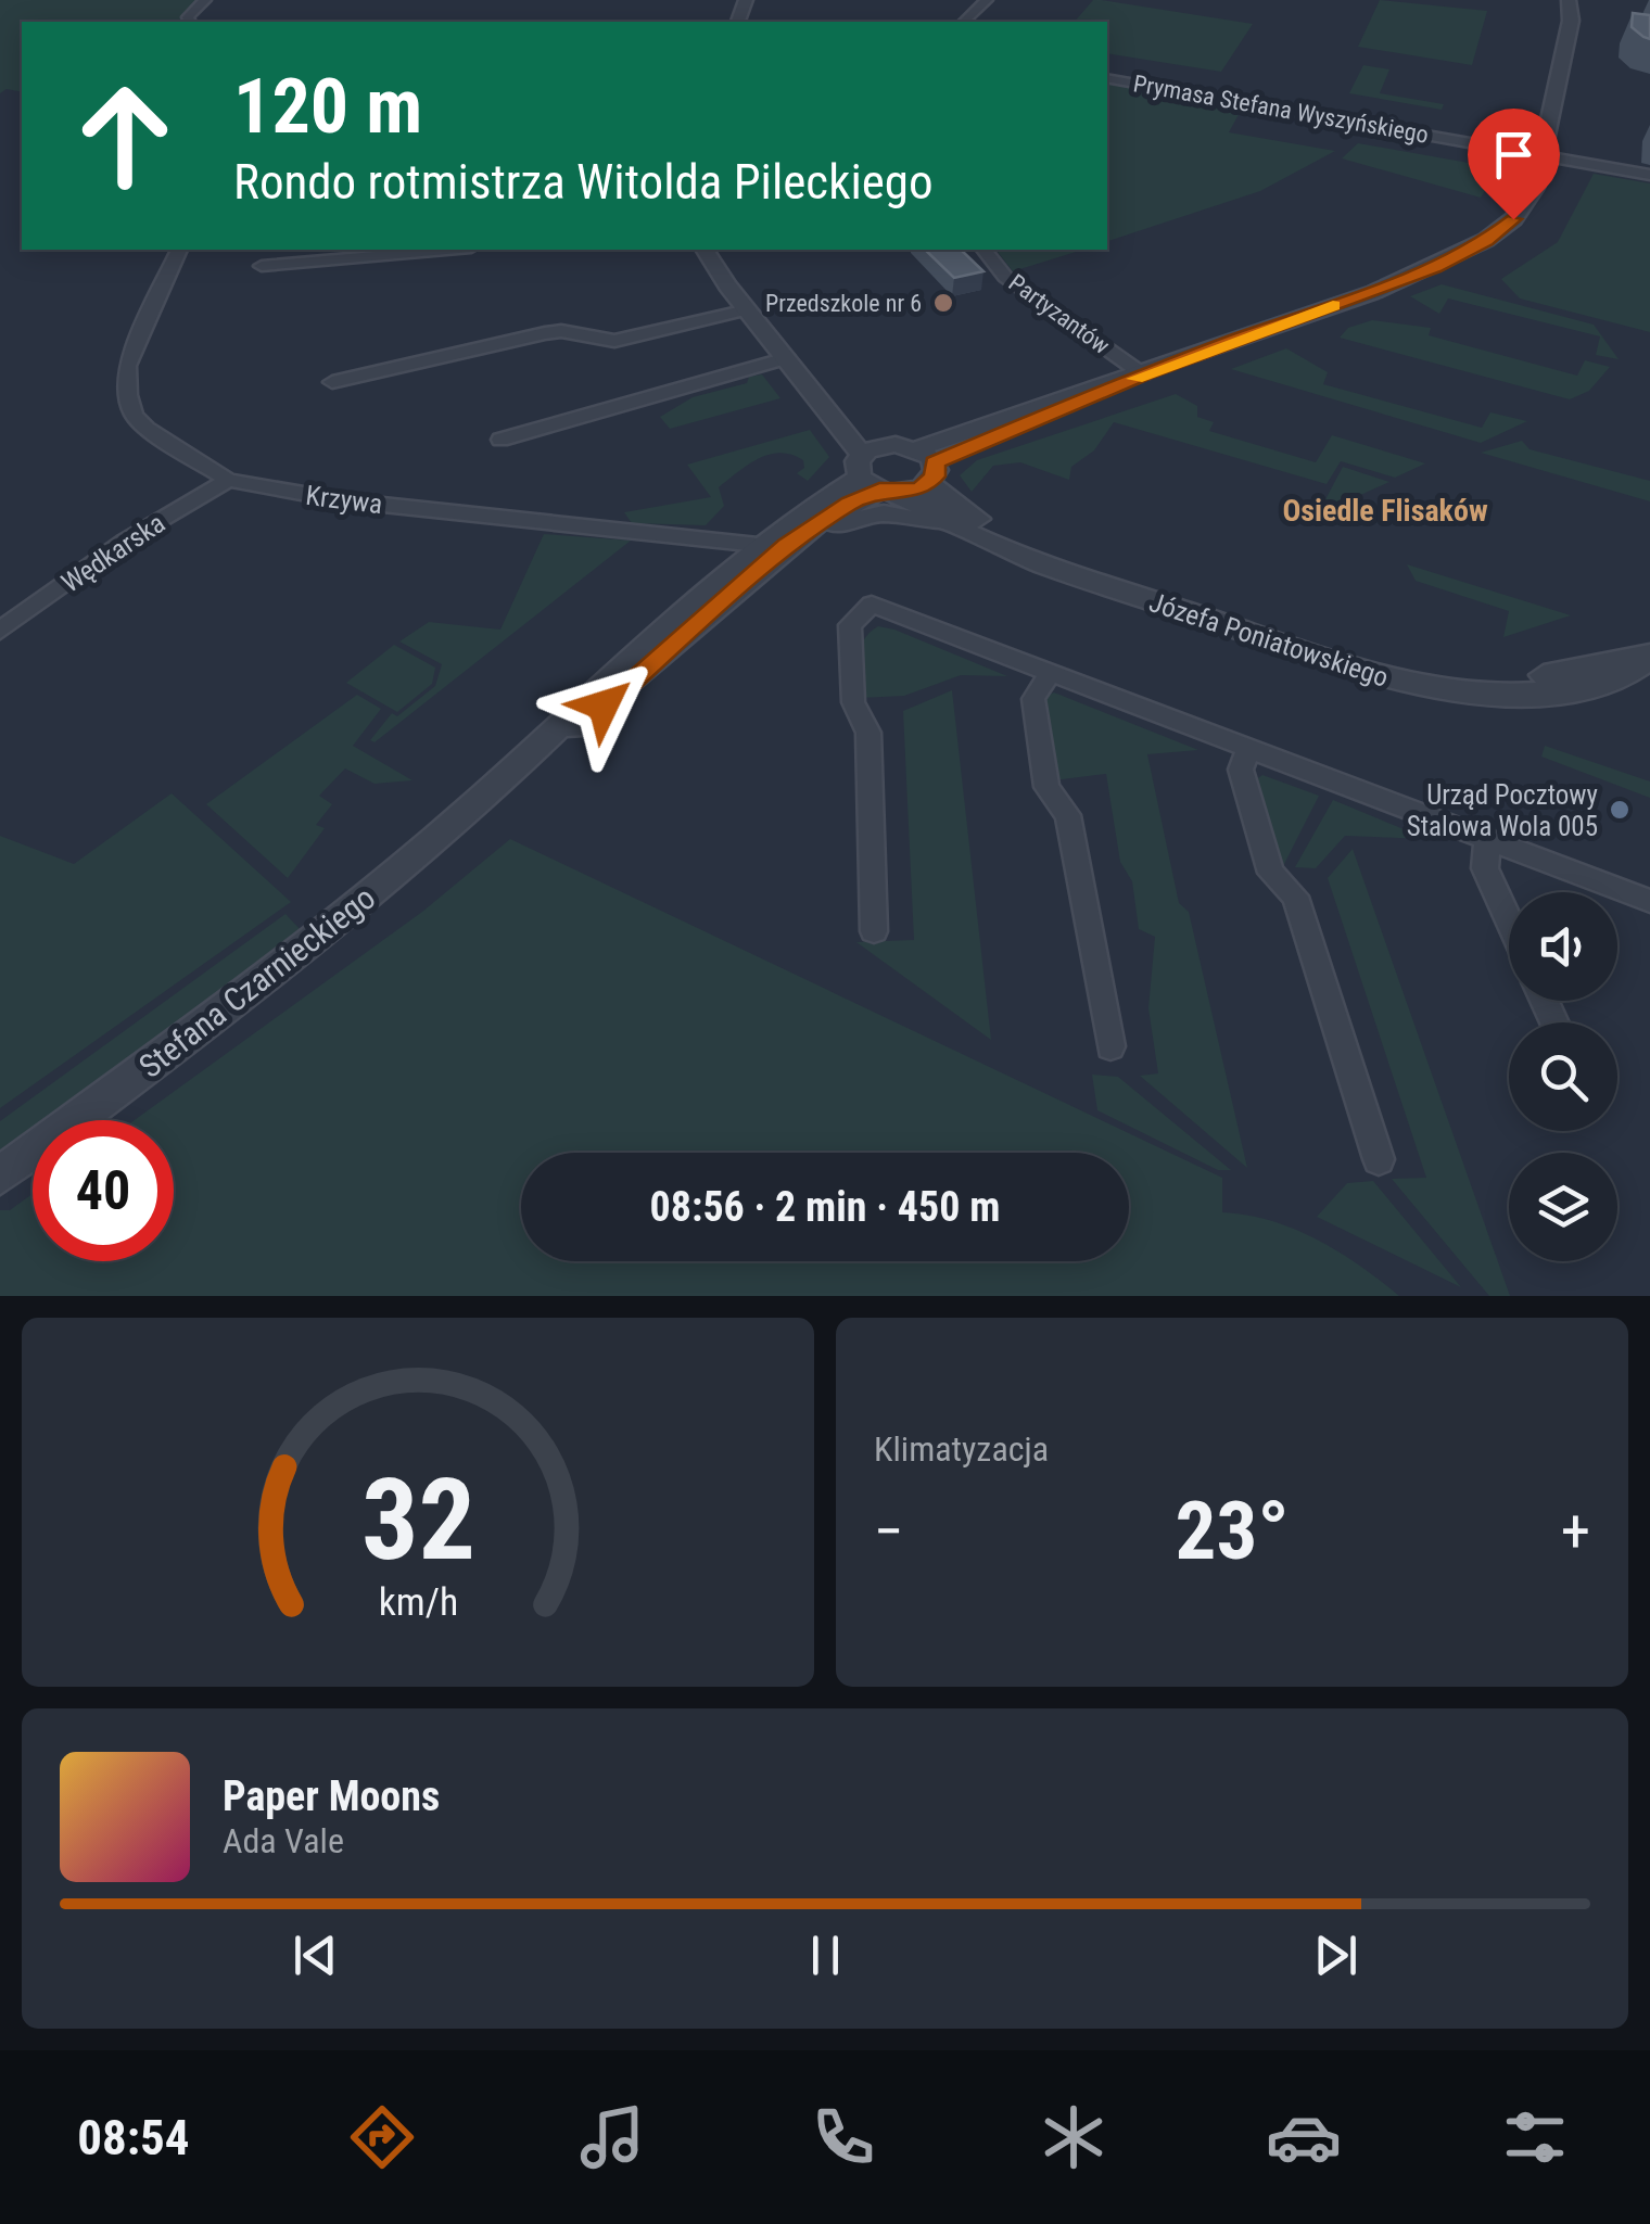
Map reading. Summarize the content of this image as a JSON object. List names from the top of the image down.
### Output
{
  "streets": {
    "street": [
      "Prymasa Stefana Wyszyńskiego",
      "Partyzantów",
      "Krzywa",
      "Wędkarska",
      "Józefa Poniatowskiego",
      "Stefana Czarnieckiego"
    ]
  },
  "crossings": [
    ["Krzywa", "Wędkarska"],
    ["Krzywa", "Stefana Czarnieckiego"],
    ["Józefa Poniatowskiego", "Stefana Czarnieckiego"]
  ],
  "districts": ["Osiedle Flisaków"],
  "places": ["Przedszkole nr 6", "Urząd Pocztowy Stalowa Wola 005"],
  "page": {
    "turn": ["120 m", "Rondo rotmistrza Witolda Pileckiego"],
    "limit": "40",
    "trip": "08:56 · 2 min · 450 m",
    "tile": "Klimatyzacja",
    "heat": ["−", "23°", "+"],
    "song": ["Paper Moons", "Ada Vale"],
    "tabs": "08:54",
    "gauge": ["32", "km/h"]
  }
}
